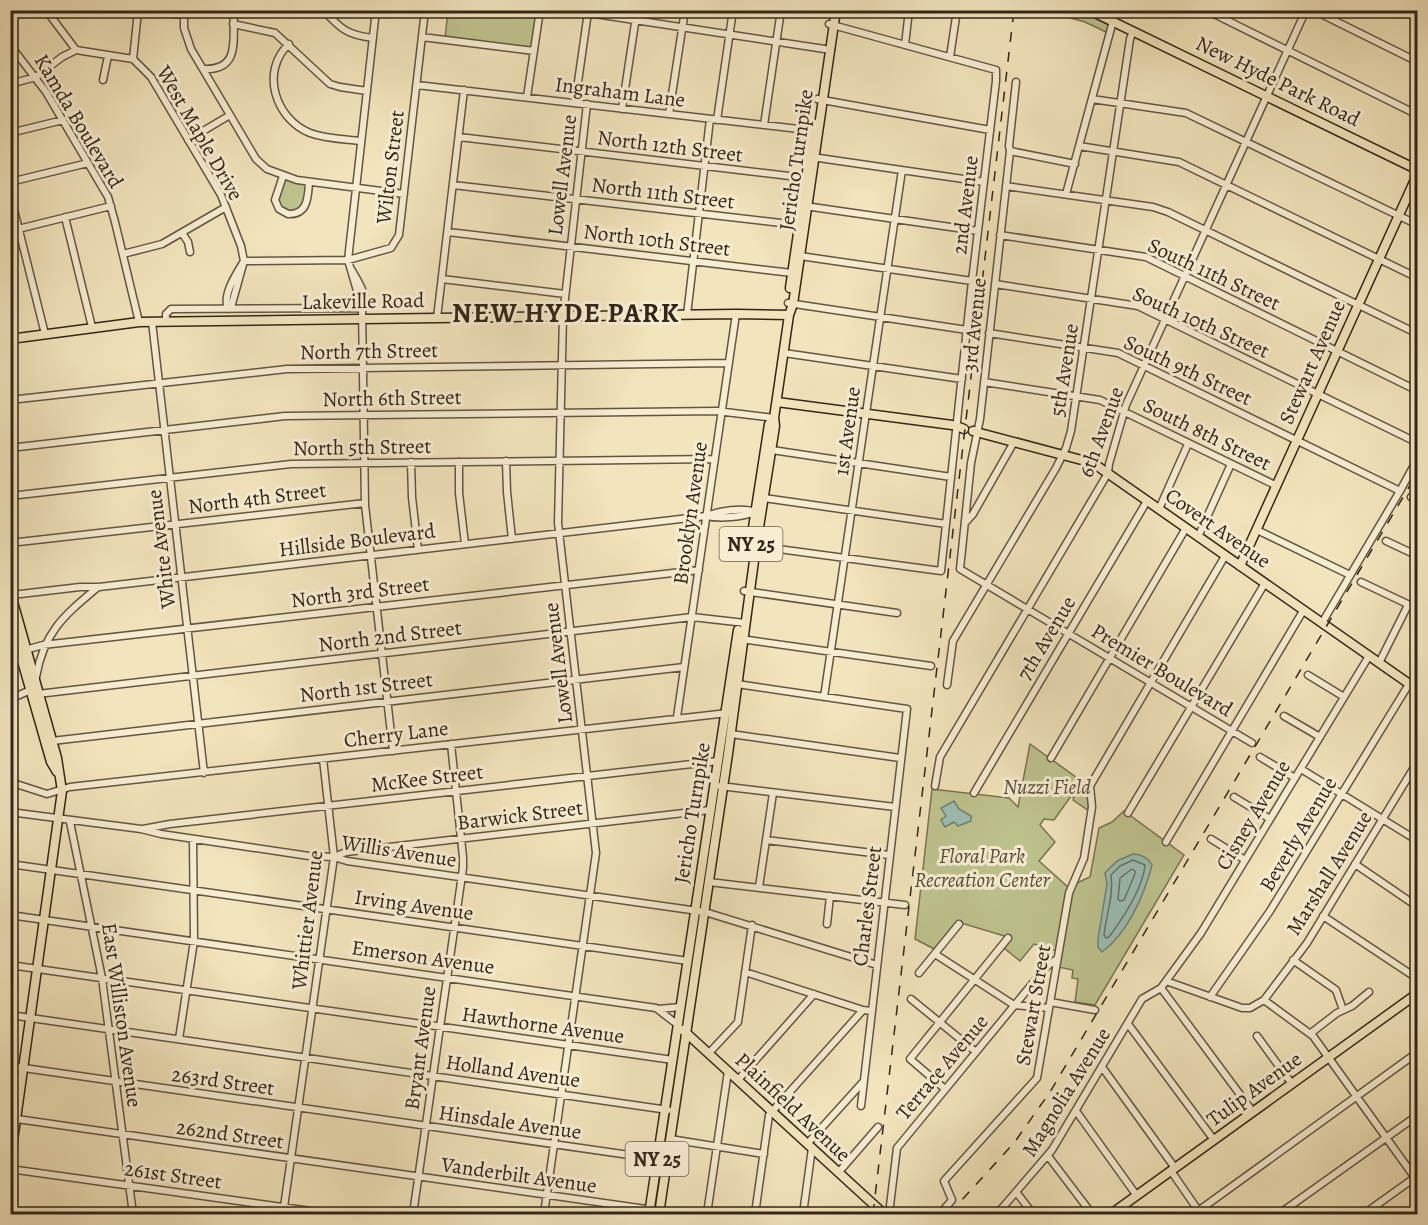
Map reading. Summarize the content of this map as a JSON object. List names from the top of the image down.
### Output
{
  "streets": {
    "main road": [
      "New Hyde Park Road",
      "Jericho Turnpike",
      "Lakeville Road",
      "Stewart Avenue",
      "Covert Avenue",
      "NY 25",
      "Tulip Avenue",
      "Plainfield Avenue"
    ],
    "street": [
      "Ingraham Lane",
      "Kamda Boulevard",
      "West Maple Drive",
      "North 12th Street",
      "Wilton Street",
      "Lowell Avenue",
      "North 11th Street",
      "2nd Avenue",
      "North 10th Street",
      "South 11th Street",
      "South 10th Street",
      "3rd Avenue",
      "North 7th Street",
      "5th Avenue",
      "South 9th Street",
      "North 6th Street",
      "1st Avenue",
      "6th Avenue",
      "South 8th Street",
      "North 5th Street",
      "North 4th Street",
      "Brooklyn Avenue",
      "Hillside Boulevard",
      "White Avenue",
      "North 3rd Street",
      "North 2nd Street",
      "7th Avenue",
      "Premier Boulevard",
      "North 1st Street",
      "Cherry Lane",
      "McKee Street",
      "Barwick Street",
      "Cisney Avenue",
      "Beverly Avenue",
      "Willis Avenue",
      "Marshall Avenue",
      "Irving Avenue",
      "Charles Street",
      "Whittier Avenue",
      "Emerson Avenue",
      "Stewart Street",
      "East Williston Avenue",
      "Hawthorne Avenue",
      "Bryant Avenue",
      "Terrace Avenue",
      "Holland Avenue",
      "263rd Street",
      "Magnolia Avenue",
      "Hinsdale Avenue",
      "262nd Street",
      "261st Street",
      "Vanderbilt Avenue"
    ]
  },
  "crossings": [
    ["New Hyde Park Road", "Stewart Avenue"],
    ["New Hyde Park Road", "5th Avenue"],
    ["New Hyde Park Road", "6th Avenue"],
    ["Ingraham Lane", "Jericho Turnpike"],
    ["Ingraham Lane", "Wilton Street"],
    ["Ingraham Lane", "Lowell Avenue"],
    ["Kamda Boulevard", "Lakeville Road"],
    ["West Maple Drive", "Wilton Street"],
    ["North 12th Street", "Jericho Turnpike"],
    ["North 12th Street", "Lowell Avenue"],
    ["Jericho Turnpike", "North 11th Street"],
    ["Jericho Turnpike", "North 10th Street"],
    ["Jericho Turnpike", "Lakeville Road"],
    ["Jericho Turnpike", "North 6th Street"],
    ["Jericho Turnpike", "Hillside Boulevard"],
    ["Jericho Turnpike", "North 2nd Street"],
    ["Jericho Turnpike", "Cherry Lane"],
    ["Jericho Turnpike", "McKee Street"],
    ["Jericho Turnpike", "Barwick Street"],
    ["Jericho Turnpike", "Willis Avenue"],
    ["Jericho Turnpike", "Irving Avenue"],
    ["Jericho Turnpike", "Emerson Avenue"],
    ["Jericho Turnpike", "Hawthorne Avenue"],
    ["Jericho Turnpike", "Holland Avenue"],
    ["Jericho Turnpike", "Plainfield Avenue"],
    ["Jericho Turnpike", "Hinsdale Avenue"],
    ["Jericho Turnpike", "Vanderbilt Avenue"],
    ["Lowell Avenue", "North 11th Street"],
    ["Lowell Avenue", "North 10th Street"],
    ["Lowell Avenue", "Lakeville Road"],
    ["Lowell Avenue", "North 7th Street"],
    ["Lowell Avenue", "North 6th Street"],
    ["Lowell Avenue", "North 5th Street"],
    ["Lowell Avenue", "Hillside Boulevard"],
    ["Lowell Avenue", "North 3rd Street"],
    ["Lowell Avenue", "North 2nd Street"],
    ["Lowell Avenue", "North 1st Street"],
    ["Lowell Avenue", "Cherry Lane"],
    ["Lowell Avenue", "McKee Street"],
    ["Lowell Avenue", "Barwick Street"],
    ["Lowell Avenue", "Willis Avenue"],
    ["Lowell Avenue", "Irving Avenue"],
    ["Lowell Avenue", "Emerson Avenue"],
    ["Lowell Avenue", "Hawthorne Avenue"],
    ["Lowell Avenue", "Holland Avenue"],
    ["Lowell Avenue", "Hinsdale Avenue"],
    ["Lowell Avenue", "Vanderbilt Avenue"],
    ["2nd Avenue", "3rd Avenue"],
    ["2nd Avenue", "1st Avenue"],
    ["2nd Avenue", "Covert Avenue"],
    ["South 11th Street", "3rd Avenue"],
    ["South 11th Street", "Stewart Avenue"],
    ["South 11th Street", "5th Avenue"],
    ["South 11th Street", "6th Avenue"],
    ["Lakeville Road", "Brooklyn Avenue"],
    ["Lakeville Road", "White Avenue"],
    ["South 10th Street", "3rd Avenue"],
    ["South 10th Street", "Stewart Avenue"],
    ["South 10th Street", "5th Avenue"],
    ["South 10th Street", "6th Avenue"],
    ["3rd Avenue", "South 9th Street"],
    ["3rd Avenue", "South 8th Street"],
    ["3rd Avenue", "Covert Avenue"],
    ["3rd Avenue", "Premier Boulevard"],
    ["North 7th Street", "Brooklyn Avenue"],
    ["North 7th Street", "White Avenue"],
    ["Stewart Avenue", "South 9th Street"],
    ["Stewart Avenue", "South 8th Street"],
    ["Stewart Avenue", "Covert Avenue"],
    ["5th Avenue", "South 9th Street"],
    ["5th Avenue", "South 8th Street"],
    ["5th Avenue", "Covert Avenue"],
    ["5th Avenue", "Premier Boulevard"],
    ["South 9th Street", "6th Avenue"],
    ["North 6th Street", "Brooklyn Avenue"],
    ["North 6th Street", "White Avenue"],
    ["1st Avenue", "Charles Street"],
    ["6th Avenue", "South 8th Street"],
    ["6th Avenue", "Covert Avenue"],
    ["6th Avenue", "Premier Boulevard"],
    ["North 5th Street", "Brooklyn Avenue"],
    ["North 5th Street", "White Avenue"],
    ["North 4th Street", "White Avenue"],
    ["Brooklyn Avenue", "Hillside Boulevard"],
    ["Brooklyn Avenue", "North 3rd Street"],
    ["Brooklyn Avenue", "North 2nd Street"],
    ["Brooklyn Avenue", "North 1st Street"],
    ["Brooklyn Avenue", "Cherry Lane"],
    ["Covert Avenue", "7th Avenue"],
    ["Covert Avenue", "Cisney Avenue"],
    ["Covert Avenue", "Beverly Avenue"],
    ["Hillside Boulevard", "White Avenue"],
    ["White Avenue", "North 3rd Street"],
    ["White Avenue", "North 2nd Street"],
    ["White Avenue", "North 1st Street"],
    ["White Avenue", "Cherry Lane"],
    ["7th Avenue", "Premier Boulevard"],
    ["Premier Boulevard", "Stewart Street"],
    ["Cherry Lane", "Whittier Avenue"],
    ["Cherry Lane", "Bryant Avenue"],
    ["McKee Street", "Willis Avenue"],
    ["McKee Street", "Whittier Avenue"],
    ["McKee Street", "Bryant Avenue"],
    ["Barwick Street", "Willis Avenue"],
    ["Barwick Street", "Whittier Avenue"],
    ["Barwick Street", "Bryant Avenue"],
    ["Cisney Avenue", "Magnolia Avenue"],
    ["Willis Avenue", "Charles Street"],
    ["Willis Avenue", "Whittier Avenue"],
    ["Willis Avenue", "East Williston Avenue"],
    ["Willis Avenue", "Bryant Avenue"],
    ["Irving Avenue", "Whittier Avenue"],
    ["Irving Avenue", "East Williston Avenue"],
    ["Irving Avenue", "Bryant Avenue"],
    ["Whittier Avenue", "Emerson Avenue"],
    ["Whittier Avenue", "Hawthorne Avenue"],
    ["Whittier Avenue", "Holland Avenue"],
    ["Whittier Avenue", "263rd Street"],
    ["Whittier Avenue", "262nd Street"],
    ["Whittier Avenue", "261st Street"],
    ["Emerson Avenue", "East Williston Avenue"],
    ["Emerson Avenue", "Bryant Avenue"],
    ["Emerson Avenue", "Plainfield Avenue"],
    ["Stewart Street", "Terrace Avenue"],
    ["East Williston Avenue", "Hawthorne Avenue"],
    ["East Williston Avenue", "Holland Avenue"],
    ["East Williston Avenue", "263rd Street"],
    ["East Williston Avenue", "262nd Street"],
    ["East Williston Avenue", "261st Street"],
    ["Hawthorne Avenue", "Bryant Avenue"],
    ["Bryant Avenue", "Holland Avenue"],
    ["Bryant Avenue", "Hinsdale Avenue"],
    ["Bryant Avenue", "Vanderbilt Avenue"],
    ["263rd Street", "Hinsdale Avenue"],
    ["262nd Street", "Vanderbilt Avenue"]
  ],
  "districts": ["NEW HYDE PARK"],
  "parks": ["Nuzzi Field", "Floral Park Recreation Center"]
}
